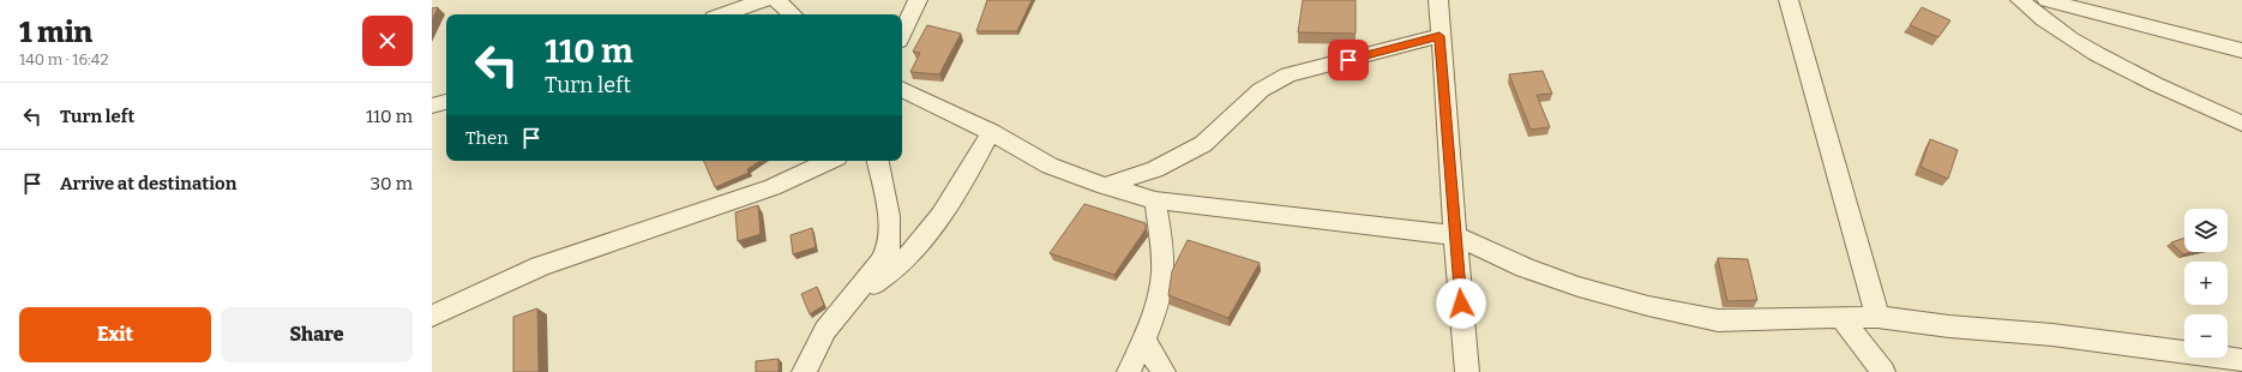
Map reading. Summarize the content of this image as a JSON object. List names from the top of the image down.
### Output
{
  "page": {
    "heading": ["1 min", "140 m · 16:42"],
    "turn": ["110 m", "Turn left"],
    "list": [
      {
        "name": "Turn left",
        "value": "110 m"
      },
      {
        "name": "Arrive at destination",
        "value": "30 m"
      }
    ],
    "then": "Then",
    "map_buttons": ["+", "−"],
    "buttons": ["Exit", "Share"]
  }
}
